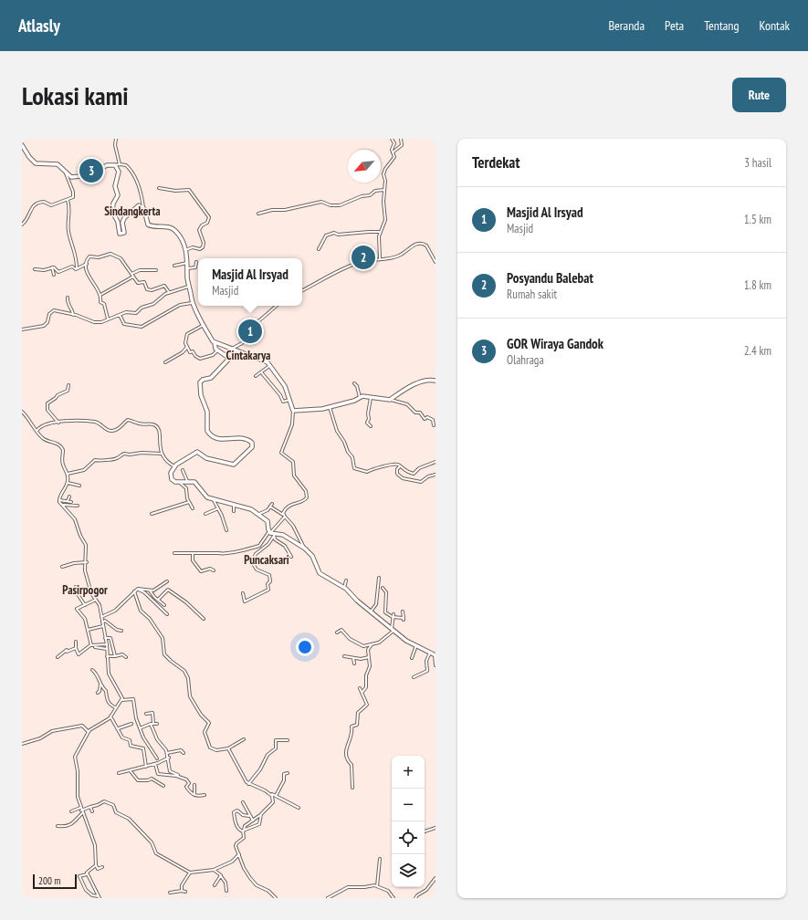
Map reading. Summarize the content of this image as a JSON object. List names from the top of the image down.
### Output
{
  "districts": [
    "Sindangkerta",
    "Cintakarya",
    "Puncaksari",
    "Pasirpogor"
  ],
  "scale_bar": "200 m",
  "north": "bottom left",
  "page": {
    "header": "Atlasly",
    "nav": [
      "Beranda",
      "Peta",
      "Tentang",
      "Kontak"
    ],
    "buttons": "Rute",
    "title": "Lokasi kami",
    "heading": ["Terdekat", "3 hasil"],
    "pins": ["3", "2", "1"],
    "list": [
      {
        "mark": "1",
        "name": "Masjid Al Irsyad",
        "note": "Masjid",
        "value": "1.5 km"
      },
      {
        "mark": "2",
        "name": "Posyandu Balebat",
        "note": "Rumah sakit",
        "value": "1.8 km"
      },
      {
        "mark": "3",
        "name": "GOR Wiraya Gandok",
        "note": "Olahraga",
        "value": "2.4 km"
      }
    ],
    "popup": ["Masjid Al Irsyad", "Masjid"],
    "map_buttons": ["+", "−"],
    "scale": "200 m"
  }
}
